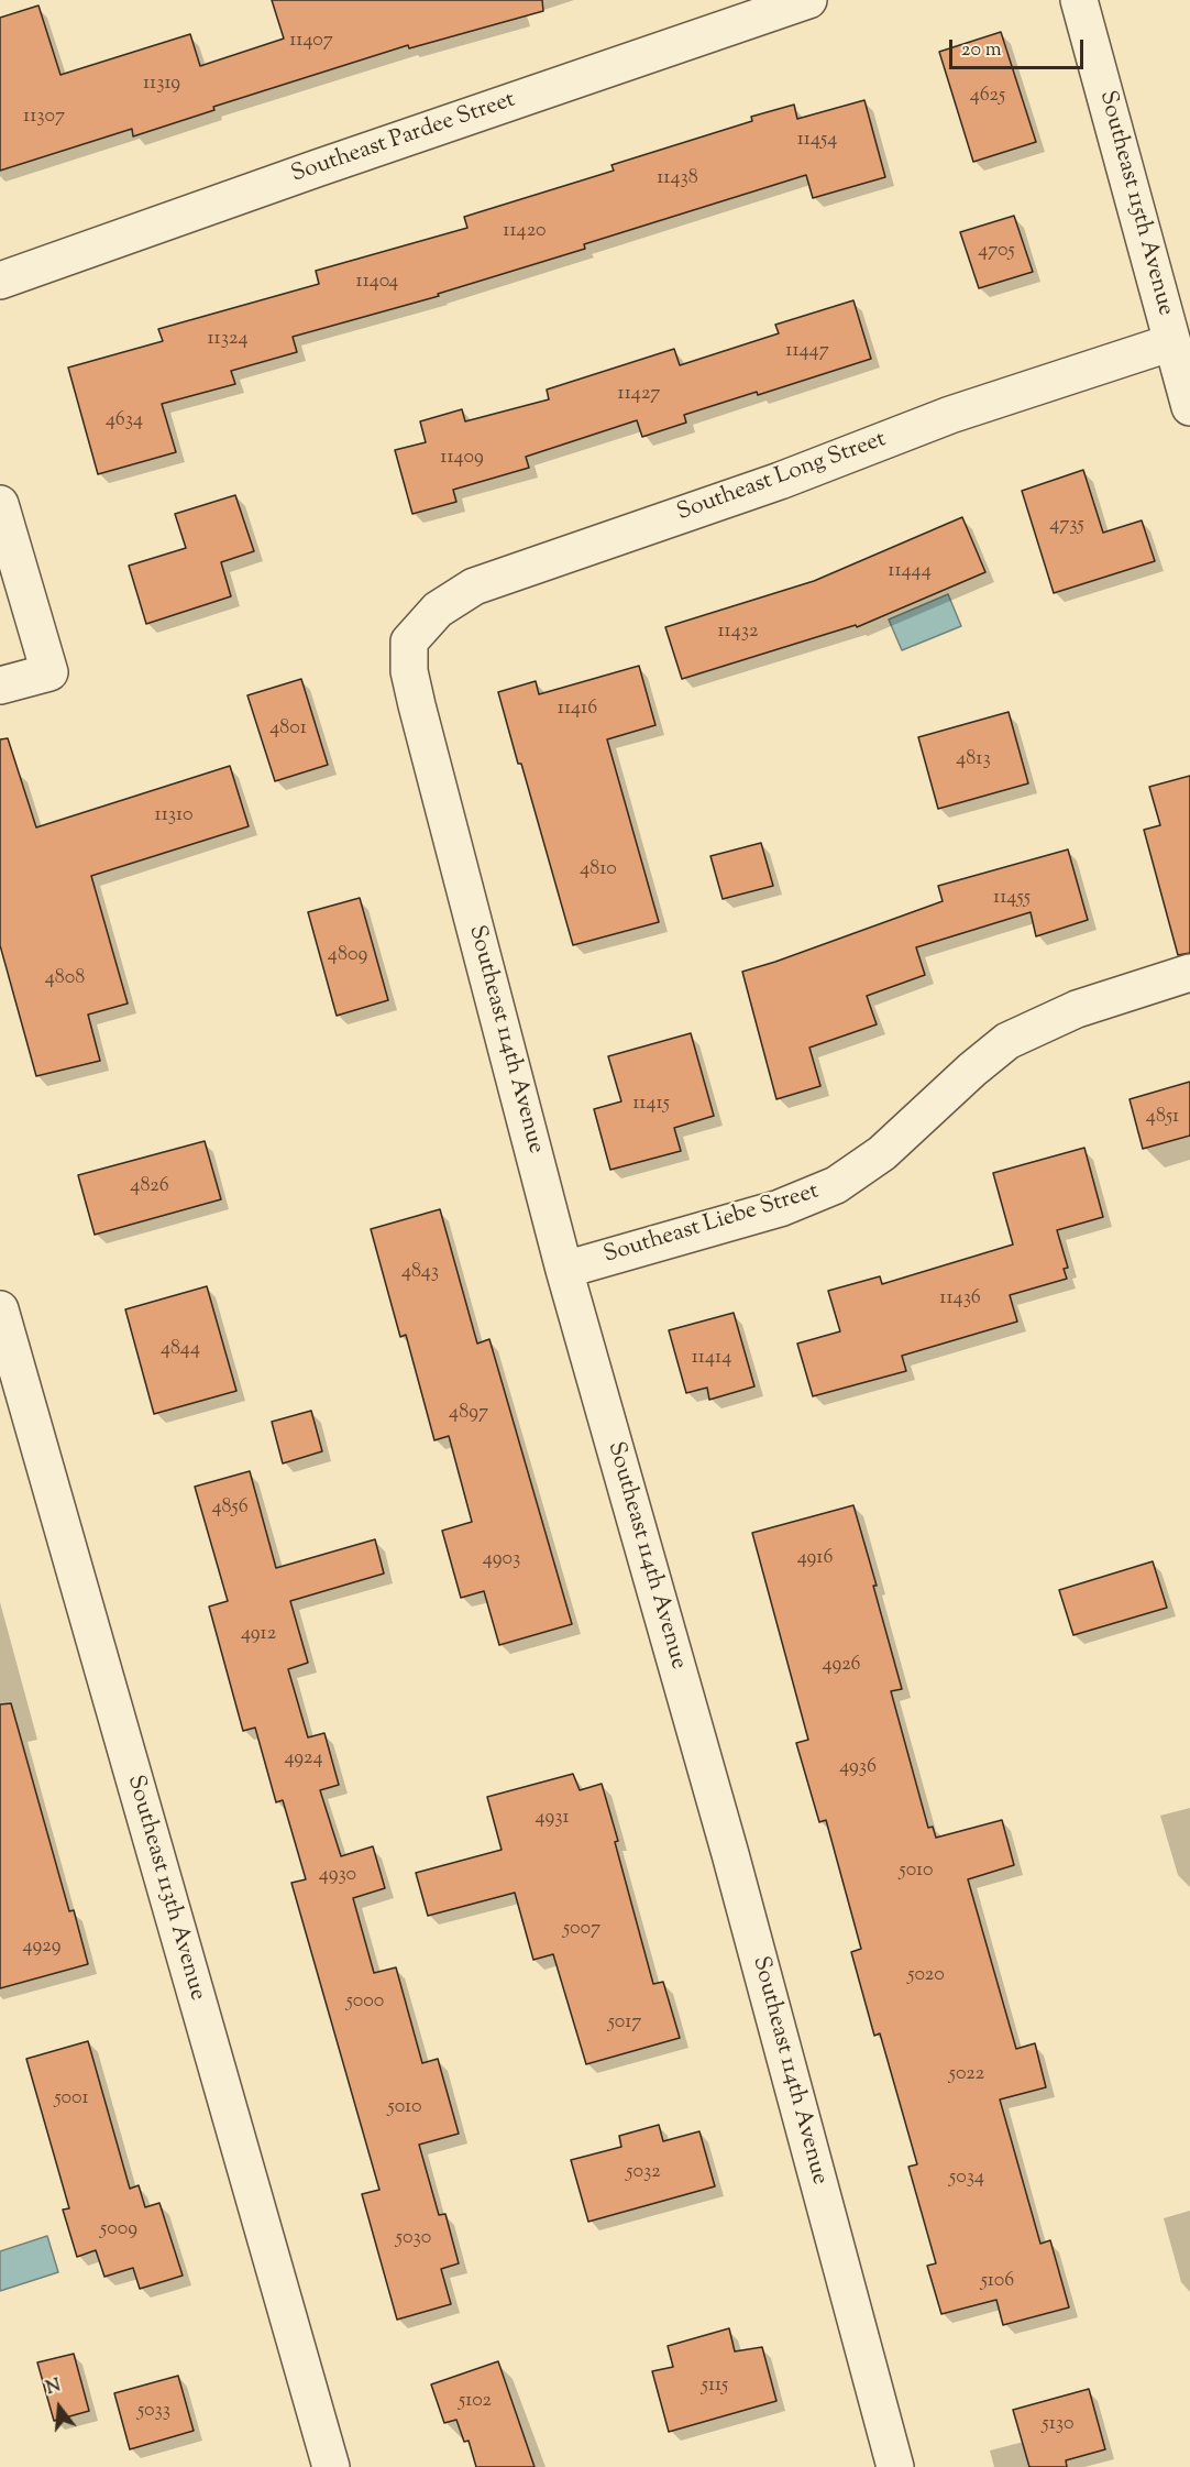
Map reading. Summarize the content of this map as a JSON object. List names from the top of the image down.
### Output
{
  "streets": {
    "street": [
      "Southeast Pardee Street",
      "Southeast 115th Avenue",
      "Southeast Long Street",
      "Southeast 114th Avenue",
      "Southeast Liebe Street",
      "Southeast 113th Avenue"
    ]
  },
  "crossings": [
    ["Southeast 115th Avenue", "Southeast Long Street"],
    ["Southeast Long Street", "Southeast 114th Avenue"],
    ["Southeast 114th Avenue", "Southeast Liebe Street"]
  ],
  "house_numbers": [
    "11407",
    "11319",
    "4625",
    "11307",
    "11454",
    "11438",
    "11420",
    "4705",
    "11404",
    "11324",
    "11447",
    "11427",
    "4634",
    "11409",
    "4735",
    "11444",
    "11432",
    "11416",
    "4801",
    "4813",
    "11310",
    "4810",
    "11455",
    "4809",
    "4808",
    "11415",
    "4851",
    "4826",
    "4843",
    "11436",
    "4844",
    "11414",
    "4897",
    "4856",
    "4916",
    "4903",
    "4912",
    "4926",
    "4924",
    "4936",
    "4931",
    "5010",
    "4930",
    "5007",
    "4929",
    "5020",
    "5000",
    "5017",
    "5022",
    "5001",
    "5010",
    "5032",
    "5034",
    "5009",
    "5030",
    "5106",
    "5115",
    "5102",
    "5033",
    "5130"
  ],
  "scale_bar": "20 m",
  "north": "top"
}
